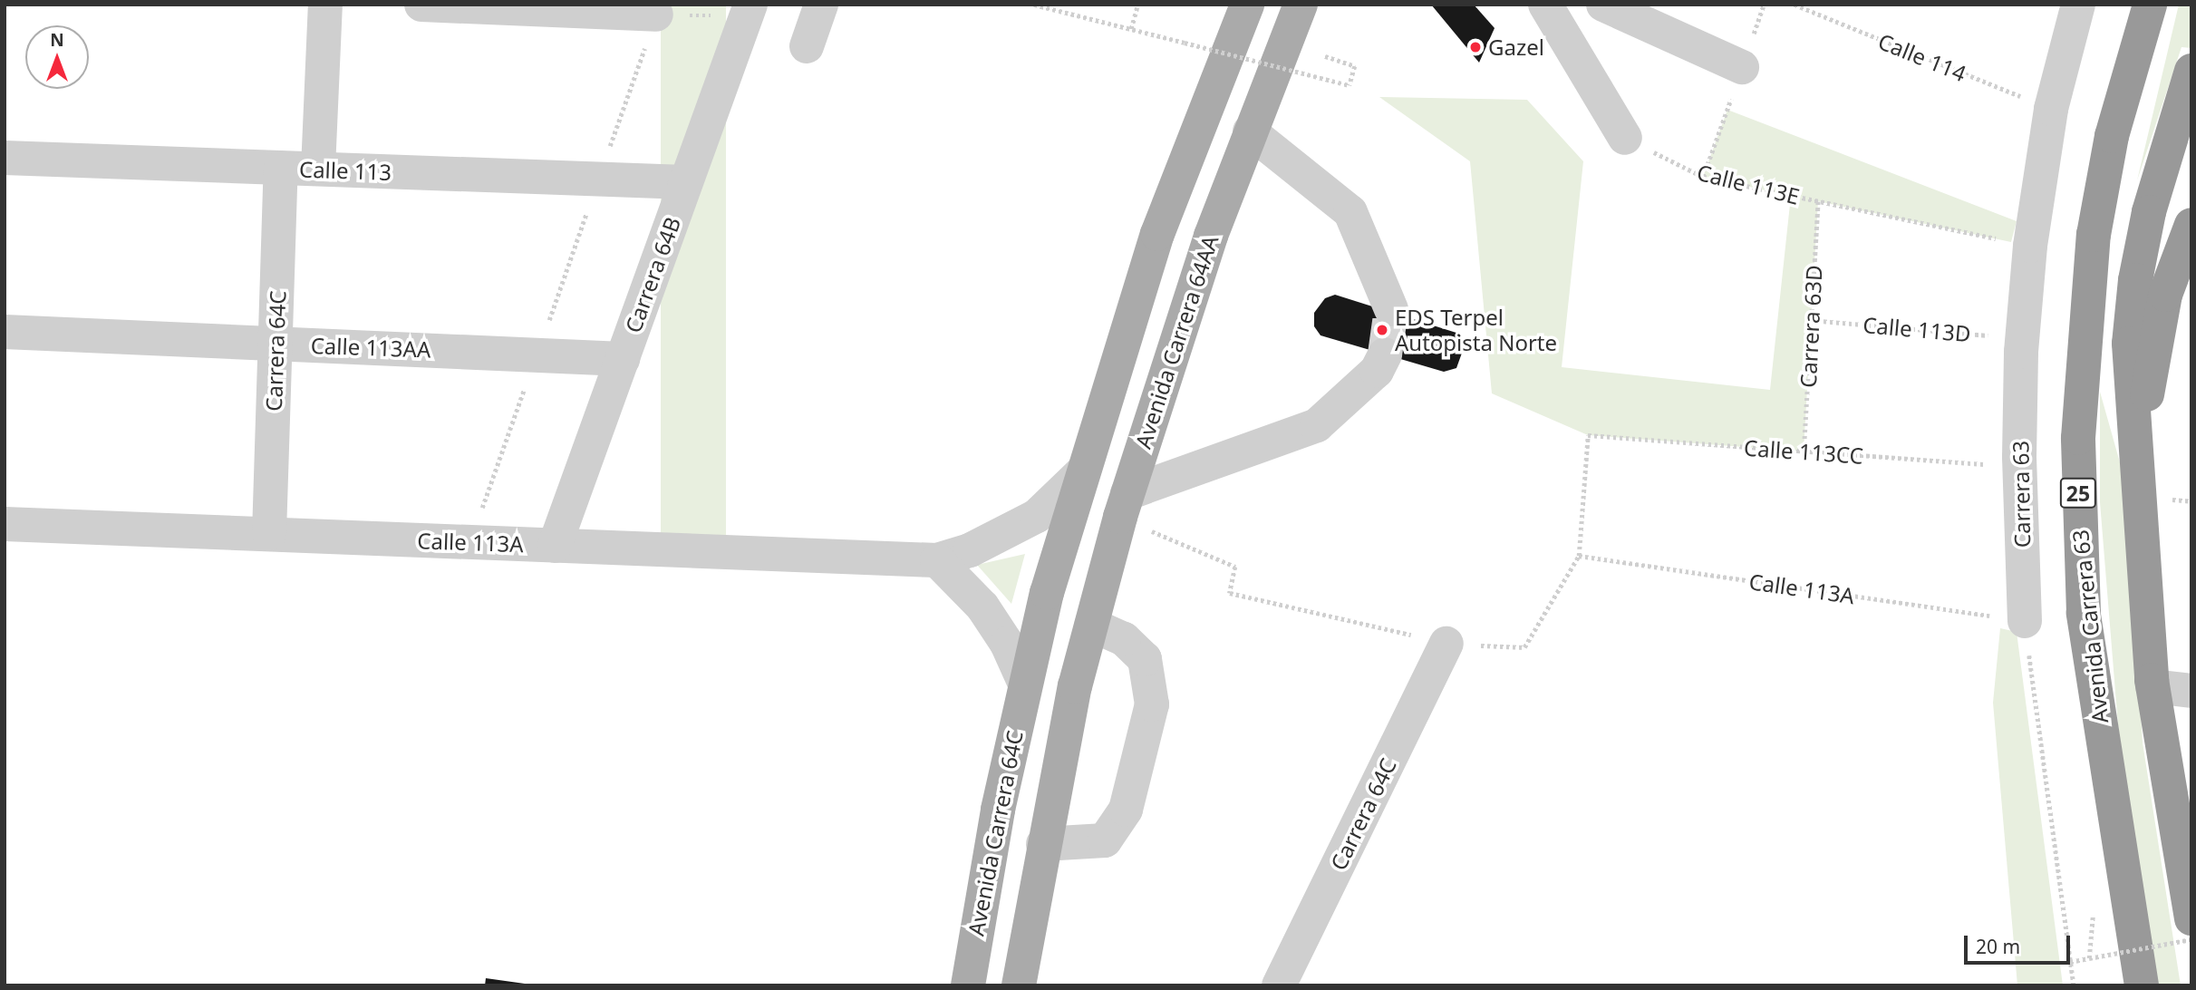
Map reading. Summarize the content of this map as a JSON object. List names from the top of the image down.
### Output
{
  "streets": {
    "highway": ["25", "Avenida Carrera 63"],
    "main road": ["Avenida Carrera 64AA", "Avenida Carrera 64C"],
    "street": [
      "Calle 113",
      "Carrera 64B",
      "Calle 113AA",
      "Carrera 64C",
      "Carrera 63",
      "Calle 113A"
    ],
    "path": [
      "Calle 114",
      "Calle 113E",
      "Carrera 63D",
      "Calle 113D",
      "Calle 113CC"
    ]
  },
  "crossings": [
    ["Calle 114", "Carrera 63"],
    ["Calle 113", "Carrera 64B"],
    ["Calle 113", "Carrera 64C"],
    ["Calle 113E", "Carrera 63D"],
    ["Calle 113E", "Carrera 63"],
    ["Carrera 64B", "Calle 113AA"],
    ["Carrera 64B", "Calle 113A"],
    ["Carrera 63D", "Calle 113D"],
    ["Carrera 63D", "Calle 113CC"],
    ["Calle 113D", "Carrera 63"],
    ["Calle 113AA", "Carrera 64C"],
    ["Carrera 64C", "Calle 113A"],
    ["Calle 113CC", "Carrera 63"],
    ["Calle 113CC", "Calle 113A"],
    ["Carrera 63", "Calle 113A"]
  ],
  "places": ["Gazel", "EDS Terpel Autopista Norte"],
  "scale_bar": "20 m",
  "north": "top"
}
